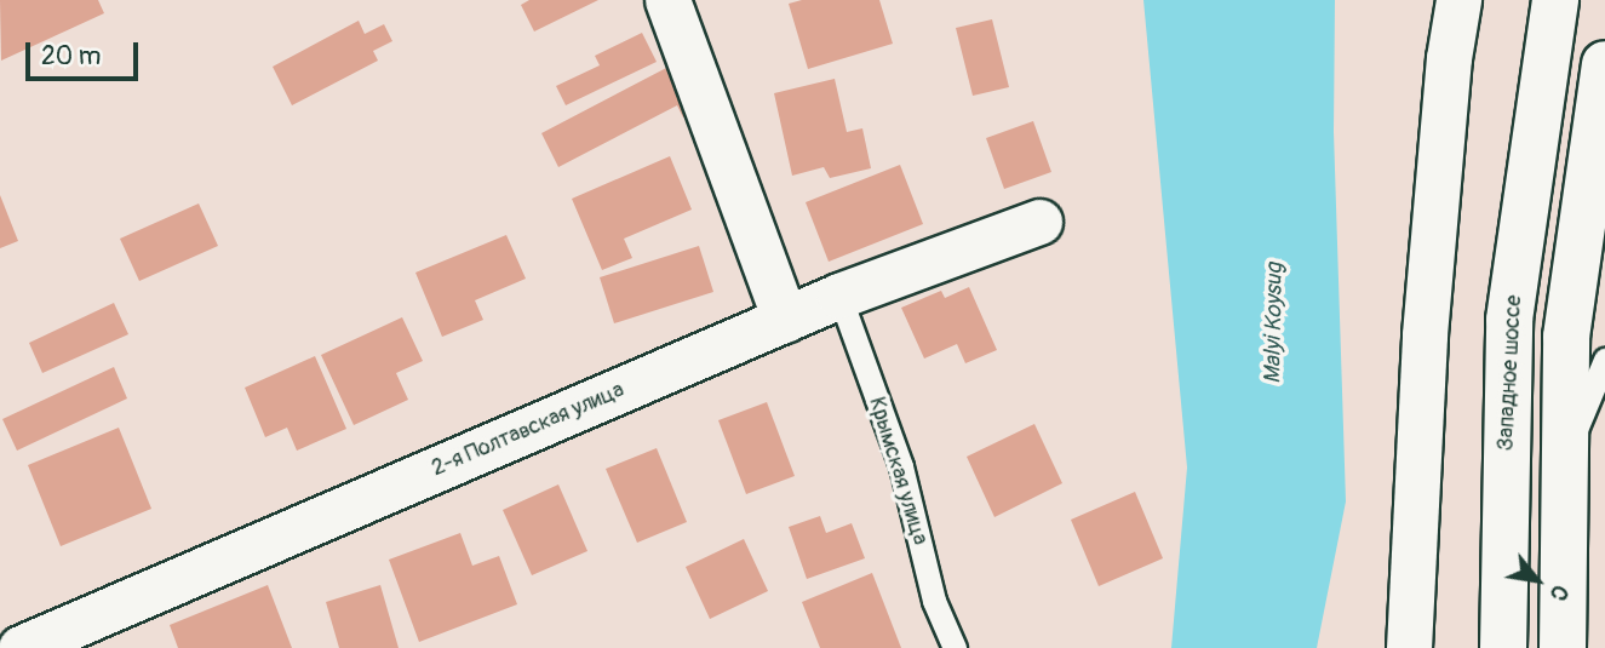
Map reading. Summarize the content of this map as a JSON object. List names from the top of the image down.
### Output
{
  "streets": {
    "highway": ["Западное шоссе"],
    "street": ["2-я Полтавская улица"],
    "lane": ["Крымская улица"]
  },
  "crossings": [
    ["2-я Полтавская улица", "Крымская улица"]
  ],
  "water": ["Malyi Koysug"],
  "scale_bar": "20 m",
  "north": "bottom right"
}
